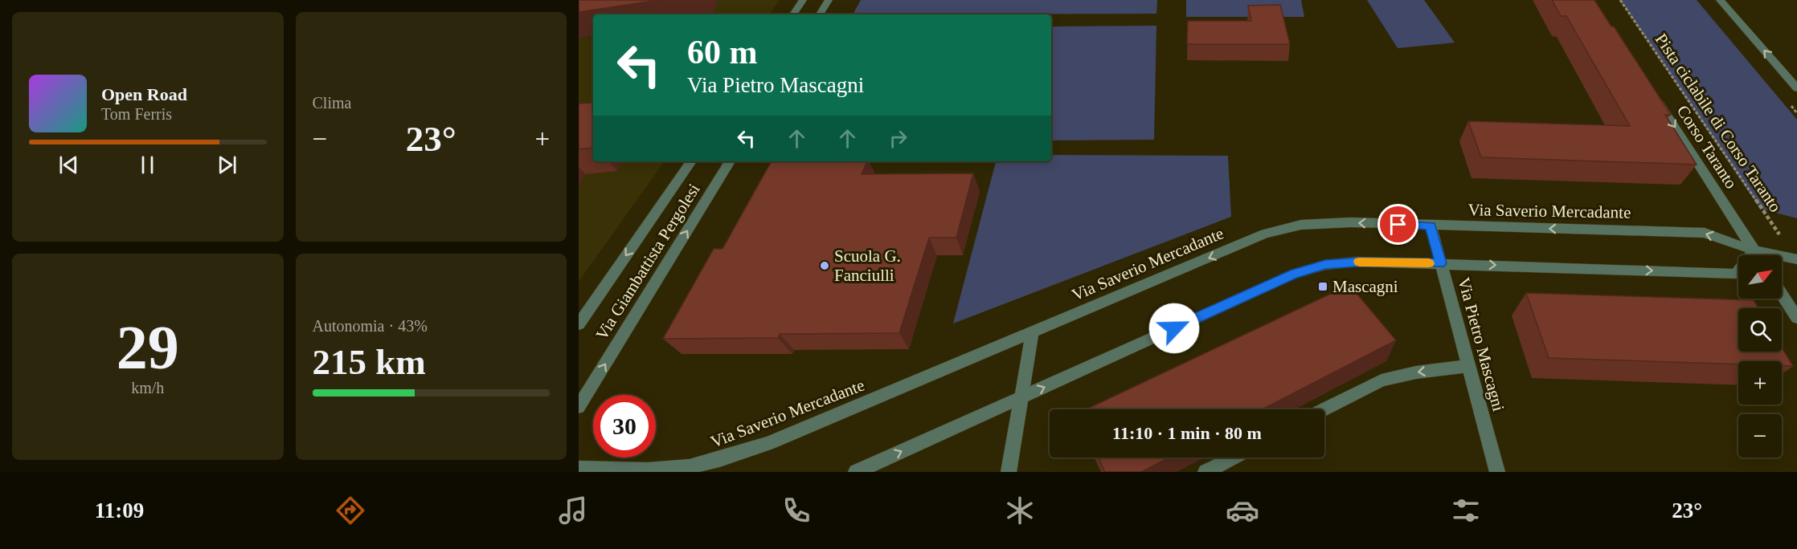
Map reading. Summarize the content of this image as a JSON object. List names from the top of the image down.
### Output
{
  "streets": {
    "street": [
      "Corso Taranto",
      "Via Saverio Mercadante",
      "Via Giambattista Pergolesi",
      "Via Pietro Mascagni"
    ],
    "path": ["Pista ciclabile di Corso Taranto"]
  },
  "crossings": [
    ["Corso Taranto", "Via Saverio Mercadante"],
    ["Via Saverio Mercadante", "Via Pietro Mascagni"]
  ],
  "one_way": ["Corso Taranto"],
  "places": {
    "other": ["Scuola G. Fanciulli"],
    "transit": ["Mascagni"]
  },
  "north": "top right",
  "page": {
    "tile": [
      "Clima",
      ["29", "km/h"],
      ["Autonomia · 43%", "215 km"]
    ],
    "turn": ["60 m", "Via Pietro Mascagni"],
    "song": ["Open Road", "Tom Ferris"],
    "heat": ["−", "23°", "+"],
    "map_buttons": ["+", "−"],
    "limit": "30",
    "trip": "11:10 · 1 min · 80 m",
    "tabs": ["11:09", "23°"]
  }
}
